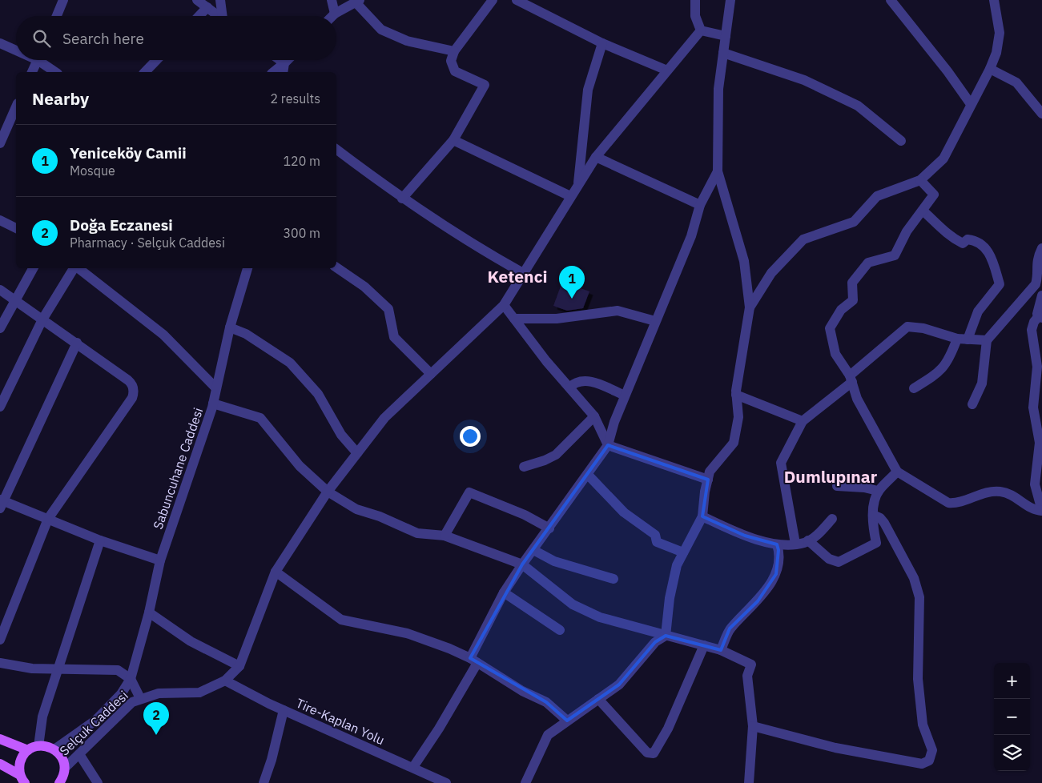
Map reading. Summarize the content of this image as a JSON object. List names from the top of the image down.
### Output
{
  "streets": {
    "street": ["Sabuncuhane Caddesi", "Tire-Kaplan Yolu", "Selçuk Caddesi"]
  },
  "districts": ["Ketenci", "Dumlupınar"],
  "page": {
    "search": "Search here",
    "heading": ["Nearby", "2 results"],
    "list": [
      {
        "mark": "1",
        "name": "Yeniceköy Camii",
        "note": "Mosque",
        "value": "120 m"
      },
      {
        "mark": "2",
        "name": "Doğa Eczanesi",
        "note": "Pharmacy · Selçuk Caddesi",
        "value": "300 m"
      }
    ],
    "pins": ["1", "2"],
    "map_buttons": ["+", "−"]
  }
}
